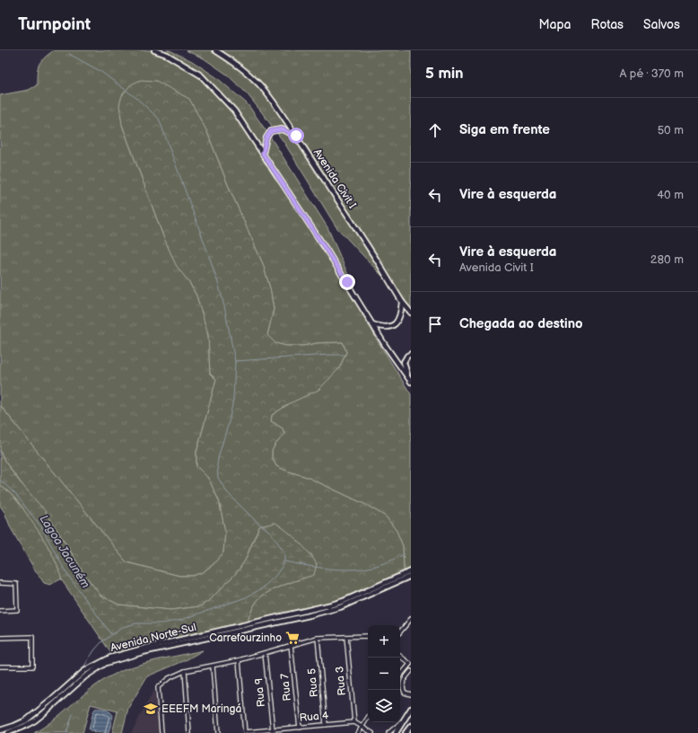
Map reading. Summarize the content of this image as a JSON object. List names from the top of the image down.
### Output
{
  "streets": {
    "main road": ["Avenida Civit I", "Avenida Norte-Sul"],
    "street": [
      "Rua 3",
      "Rua 5",
      "Rua 7",
      "Rua 9",
      "Rua 4"
    ]
  },
  "crossings": [
    ["Rua 3", "Rua 4"],
    ["Rua 5", "Rua 4"],
    ["Rua 7", "Rua 4"],
    ["Rua 9", "Rua 4"]
  ],
  "water": ["Lagoa Jacuném"],
  "places": {
    "supermarket": ["Carrefourzinho"],
    "school or university": ["EEEFM Maringá"]
  },
  "page": {
    "header": "Turnpoint",
    "nav": ["Mapa", "Rotas", "Salvos"],
    "heading": ["5 min", "A pé · 370 m"],
    "list": [
      ["Siga em frente", "50 m"],
      ["Vire à esquerda", "40 m"],
      ["Vire à esquerda", "Avenida Civit I", "280 m"],
      "Chegada ao destino"
    ],
    "map_buttons": ["+", "−"]
  }
}
